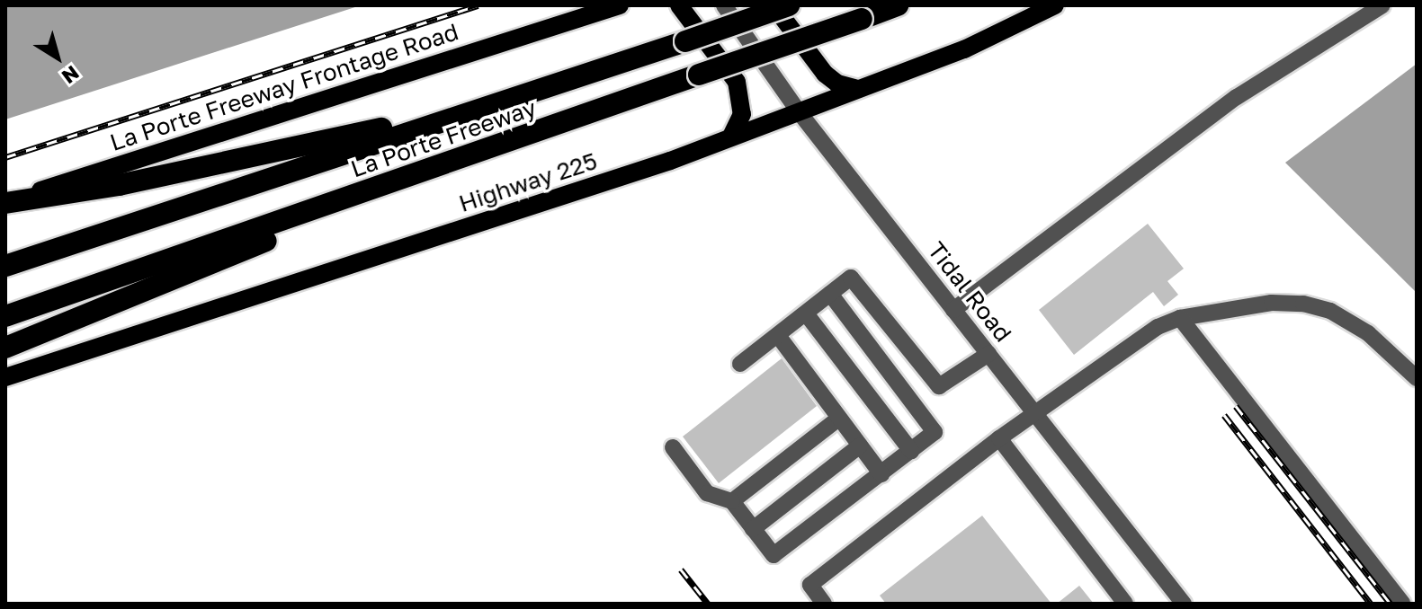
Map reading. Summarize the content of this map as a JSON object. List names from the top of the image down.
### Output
{
  "streets": {
    "highway": ["La Porte Freeway"],
    "main road": ["La Porte Freeway Frontage Road", "Highway 225"],
    "street": ["Tidal Road"]
  },
  "crossings": [
    ["Highway 225", "Tidal Road"]
  ],
  "north": "bottom right"
}
